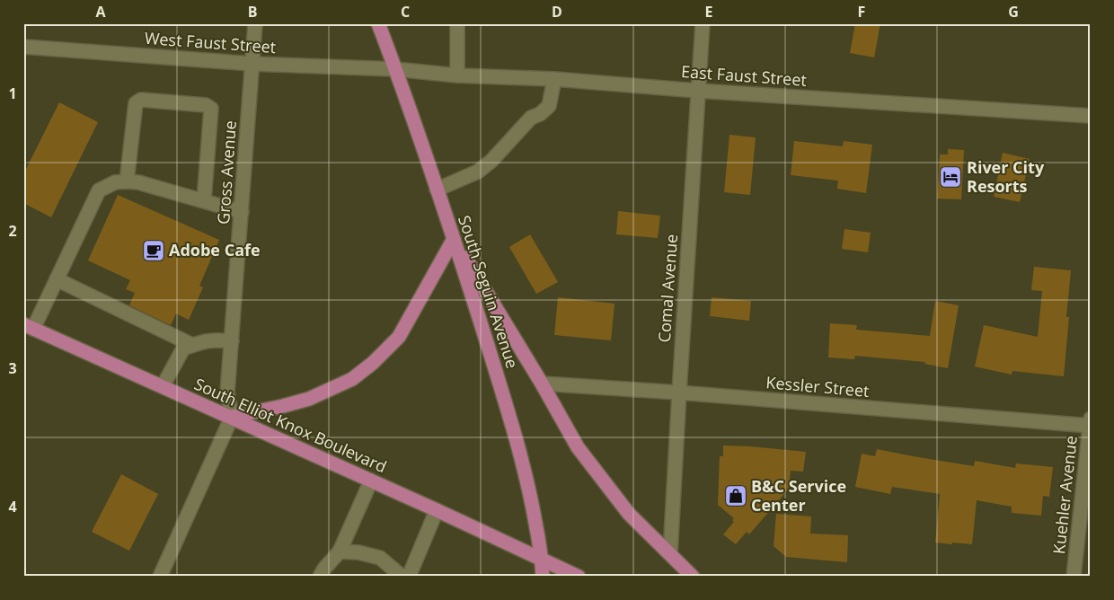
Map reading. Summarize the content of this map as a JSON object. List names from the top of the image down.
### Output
{
  "streets": {
    "main road": ["South Seguin Avenue", "South Elliot Knox Boulevard"],
    "street": [
      "West Faust Street",
      "East Faust Street",
      "Gross Avenue",
      "Comal Avenue",
      "Kessler Street",
      "Kuehler Avenue"
    ]
  },
  "crossings": [
    ["West Faust Street", "East Faust Street"],
    ["West Faust Street", "Gross Avenue"],
    ["West Faust Street", "South Seguin Avenue"],
    ["East Faust Street", "Comal Avenue"],
    ["East Faust Street", "South Seguin Avenue"],
    ["Gross Avenue", "South Elliot Knox Boulevard"],
    ["Comal Avenue", "Kessler Street"],
    ["South Seguin Avenue", "South Elliot Knox Boulevard"],
    ["Kessler Street", "Kuehler Avenue"]
  ],
  "places": {
    "hotel": ["River City Resorts"],
    "cafe": ["Adobe Cafe"],
    "shop": ["B&C Service Center"]
  },
  "grid": {
    "columns": [
      "A",
      "B",
      "C",
      "D",
      "E",
      "F",
      "G"
    ],
    "rows": [
      "1",
      "2",
      "3",
      "4"
    ]
  }
}
